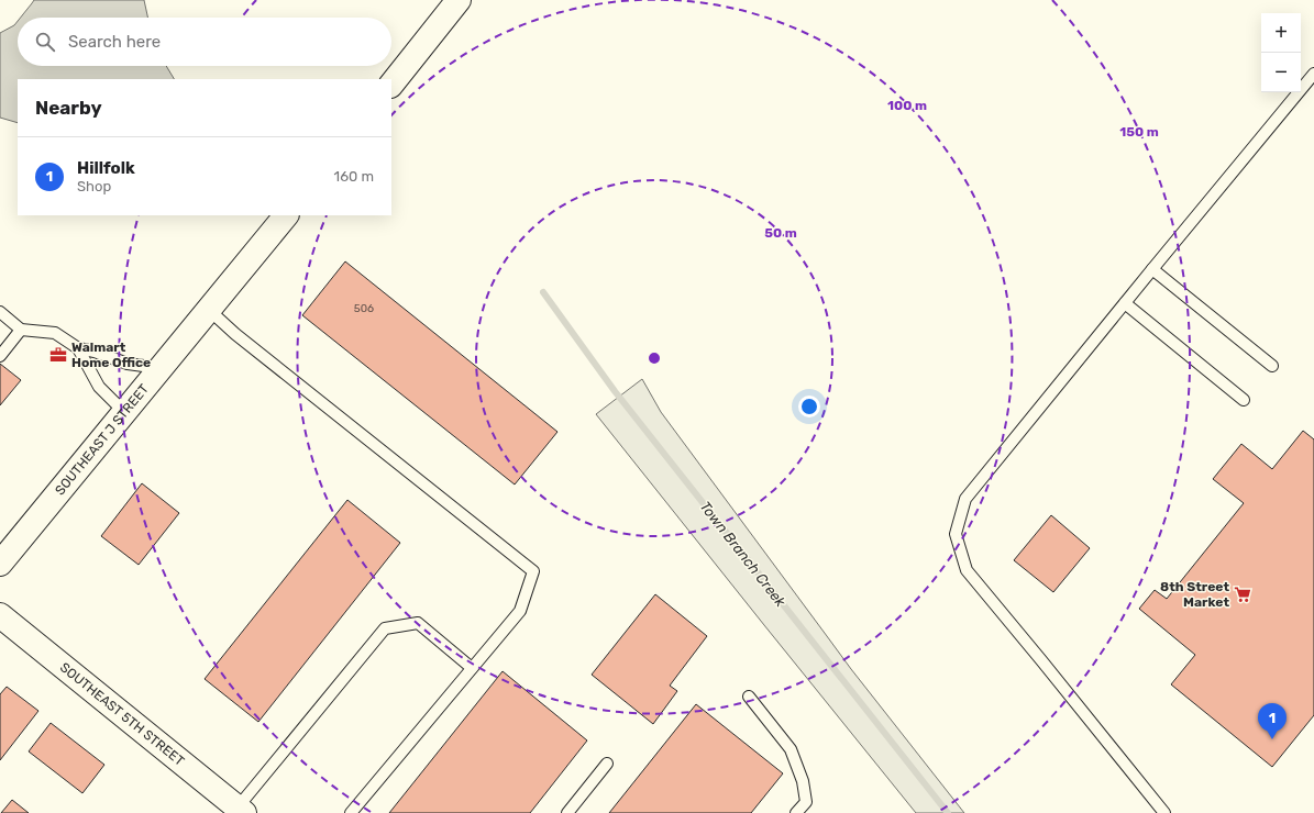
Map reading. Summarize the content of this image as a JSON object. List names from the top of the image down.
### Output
{
  "streets": {
    "main road": ["SOUTHEAST J STREET", "SOUTHEAST 5TH STREET"]
  },
  "water": ["Town Branch Creek"],
  "places": {
    "office": ["Walmart Home Office"],
    "supermarket": ["8th Street Market"]
  },
  "house_numbers": ["506"],
  "page": {
    "map_buttons": ["+", "−"],
    "search": "Search here",
    "heading": "Nearby",
    "list": [
      {
        "mark": "1",
        "name": "Hillfolk",
        "note": "Shop",
        "value": "160 m"
      }
    ],
    "pins": "1"
  },
  "rings": ["100 m", "150 m", "50 m"]
}
